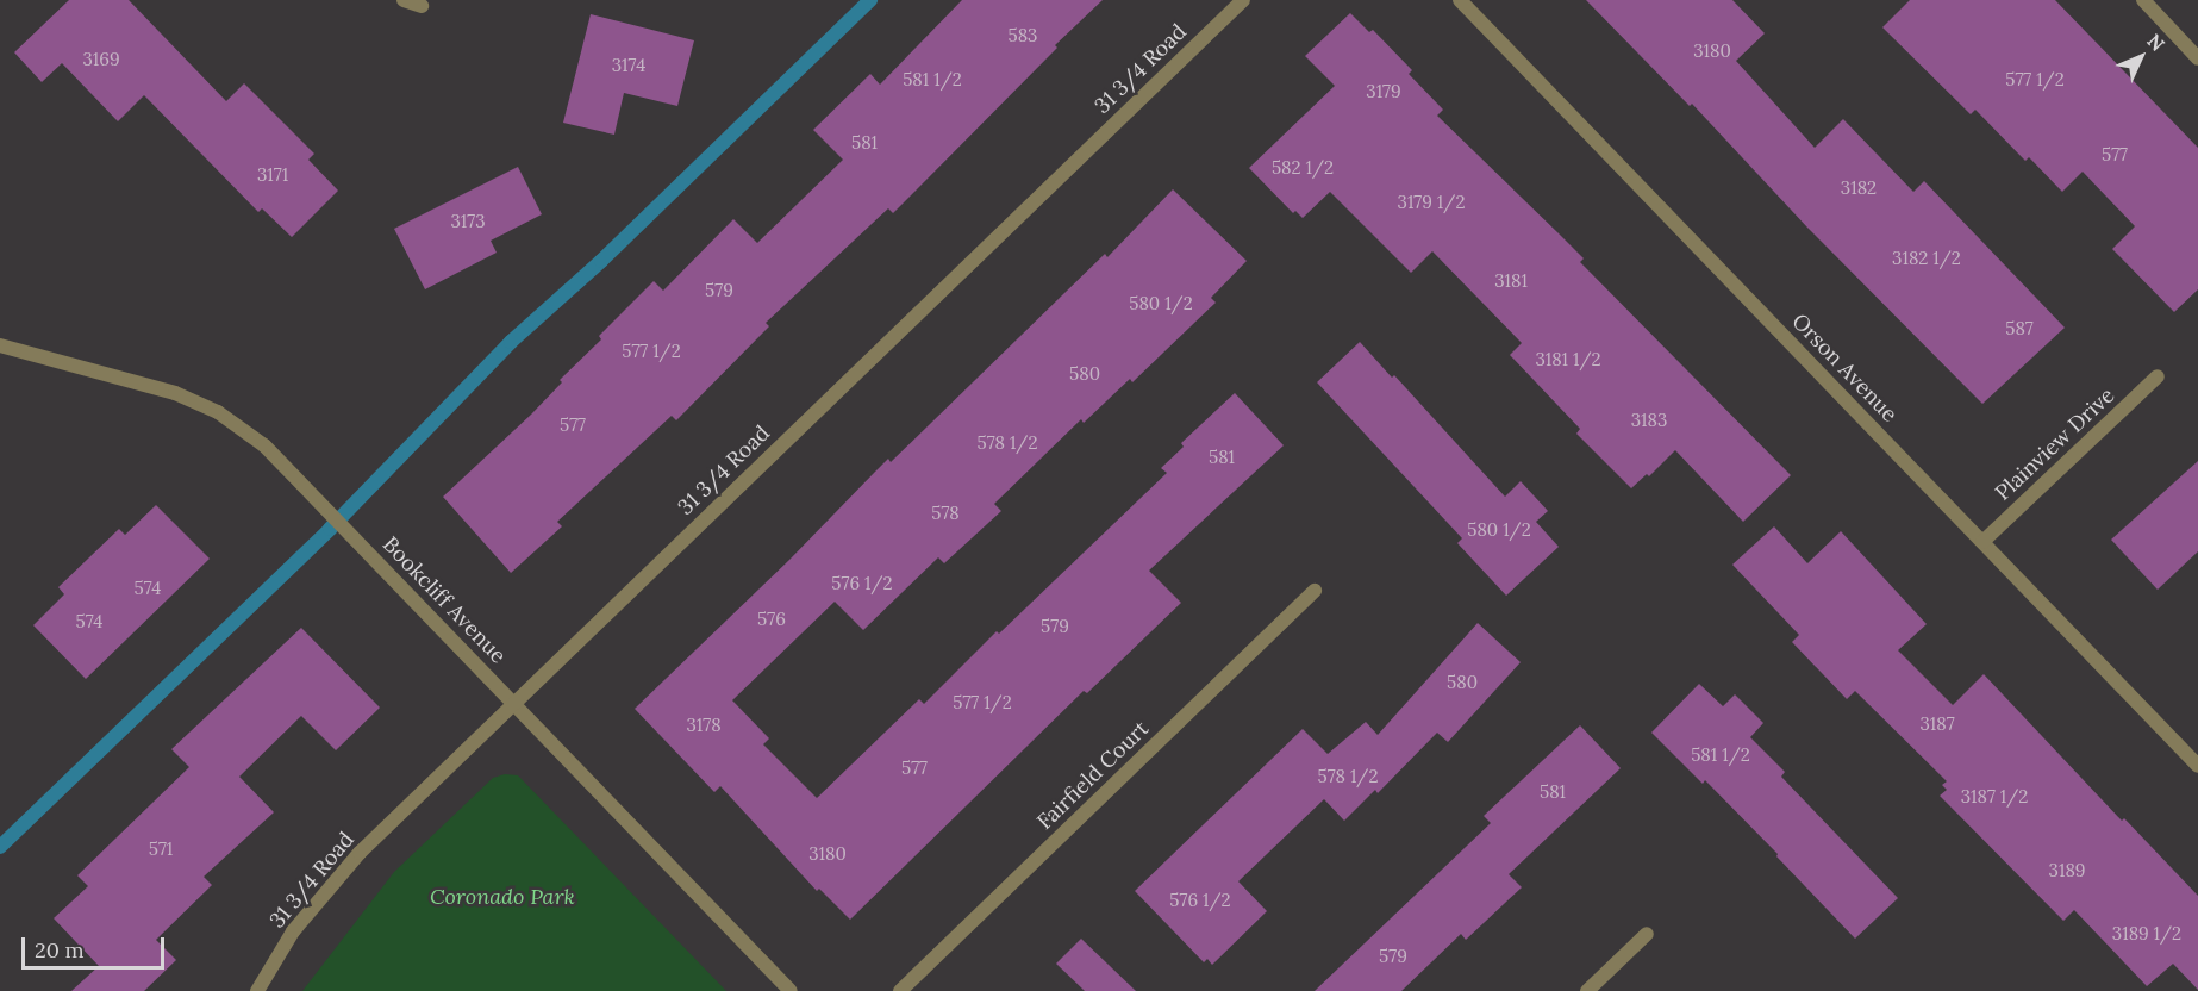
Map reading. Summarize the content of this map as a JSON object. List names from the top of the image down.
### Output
{
  "streets": {
    "street": [
      "31 3/4 Road",
      "Orson Avenue",
      "Plainview Drive",
      "Bookcliff Avenue",
      "Fairfield Court"
    ]
  },
  "crossings": [
    ["31 3/4 Road", "Bookcliff Avenue"],
    ["Orson Avenue", "Plainview Drive"]
  ],
  "parks": ["Coronado Park"],
  "house_numbers": [
    "583",
    "3180",
    "3169",
    "3174",
    "581 1/2",
    "577 1/2",
    "3179",
    "581",
    "577",
    "582 1/2",
    "3171",
    "3182",
    "3179 1/2",
    "3173",
    "3182 1/2",
    "3181",
    "579",
    "580 1/2",
    "587",
    "577 1/2",
    "3181 1/2",
    "580",
    "3183",
    "577",
    "578 1/2",
    "581",
    "578",
    "580 1/2",
    "576 1/2",
    "574",
    "576",
    "574",
    "579",
    "580",
    "577 1/2",
    "3187",
    "3178",
    "581 1/2",
    "577",
    "578 1/2",
    "581",
    "3187 1/2",
    "571",
    "3180",
    "3189",
    "576 1/2",
    "3189 1/2",
    "579"
  ],
  "scale_bar": "20 m",
  "north": "top right"
}
